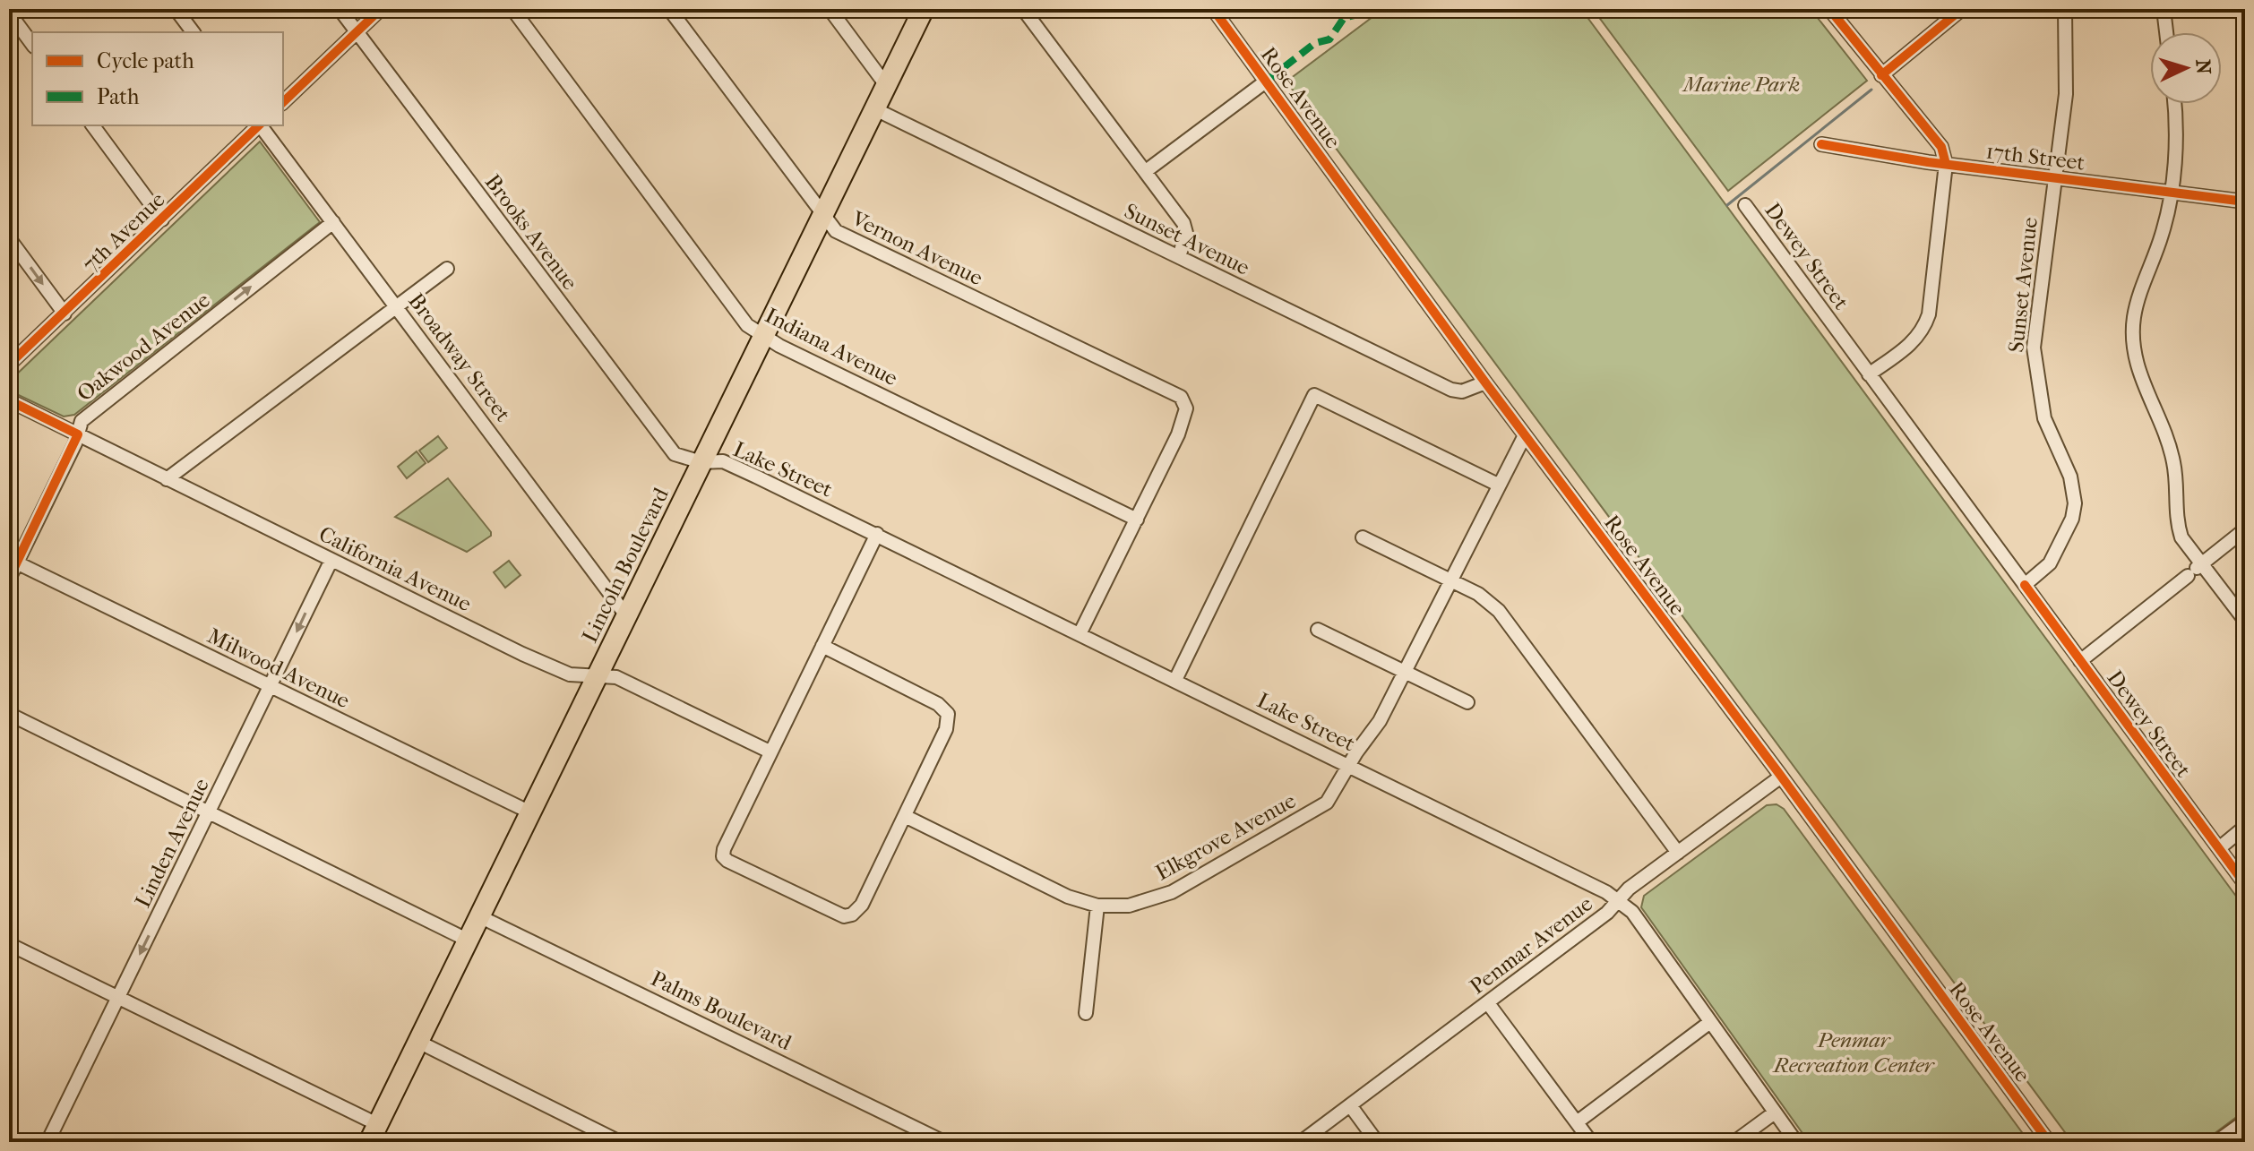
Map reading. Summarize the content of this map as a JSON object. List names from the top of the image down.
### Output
{
  "streets": {
    "highway": ["Lincoln Boulevard"],
    "street": [
      "Rose Avenue",
      "17th Street",
      "7th Avenue",
      "Brooks Avenue",
      "Sunset Avenue",
      "Vernon Avenue",
      "Dewey Street",
      "Oakwood Avenue",
      "Indiana Avenue",
      "Broadway Street",
      "Lake Street",
      "California Avenue",
      "Milwood Avenue",
      "Elkgrove Avenue",
      "Linden Avenue",
      "Penmar Avenue",
      "Palms Boulevard"
    ]
  },
  "crossings": [
    ["Rose Avenue", "Sunset Avenue"],
    ["Rose Avenue", "Elkgrove Avenue"],
    ["Rose Avenue", "Penmar Avenue"],
    ["17th Street", "Sunset Avenue"],
    ["Brooks Avenue", "Lake Street"],
    ["Brooks Avenue", "Lincoln Boulevard"],
    ["Sunset Avenue", "Dewey Street"],
    ["Sunset Avenue", "Lincoln Boulevard"],
    ["Vernon Avenue", "Indiana Avenue"],
    ["Vernon Avenue", "Lincoln Boulevard"],
    ["Oakwood Avenue", "Broadway Street"],
    ["Oakwood Avenue", "California Avenue"],
    ["Oakwood Avenue", "Milwood Avenue"],
    ["Indiana Avenue", "Lincoln Boulevard"],
    ["Broadway Street", "Lincoln Boulevard"],
    ["Lake Street", "Lincoln Boulevard"],
    ["Lake Street", "Elkgrove Avenue"],
    ["Lake Street", "Penmar Avenue"],
    ["Lincoln Boulevard", "California Avenue"],
    ["Lincoln Boulevard", "Milwood Avenue"],
    ["Lincoln Boulevard", "Palms Boulevard"],
    ["California Avenue", "Linden Avenue"],
    ["Milwood Avenue", "Linden Avenue"]
  ],
  "one_way": ["Linden Avenue"],
  "parks": ["Marine Park", "Penmar Recreation Center"],
  "legend": ["Cycle path", "Path"],
  "north": "right"
}
